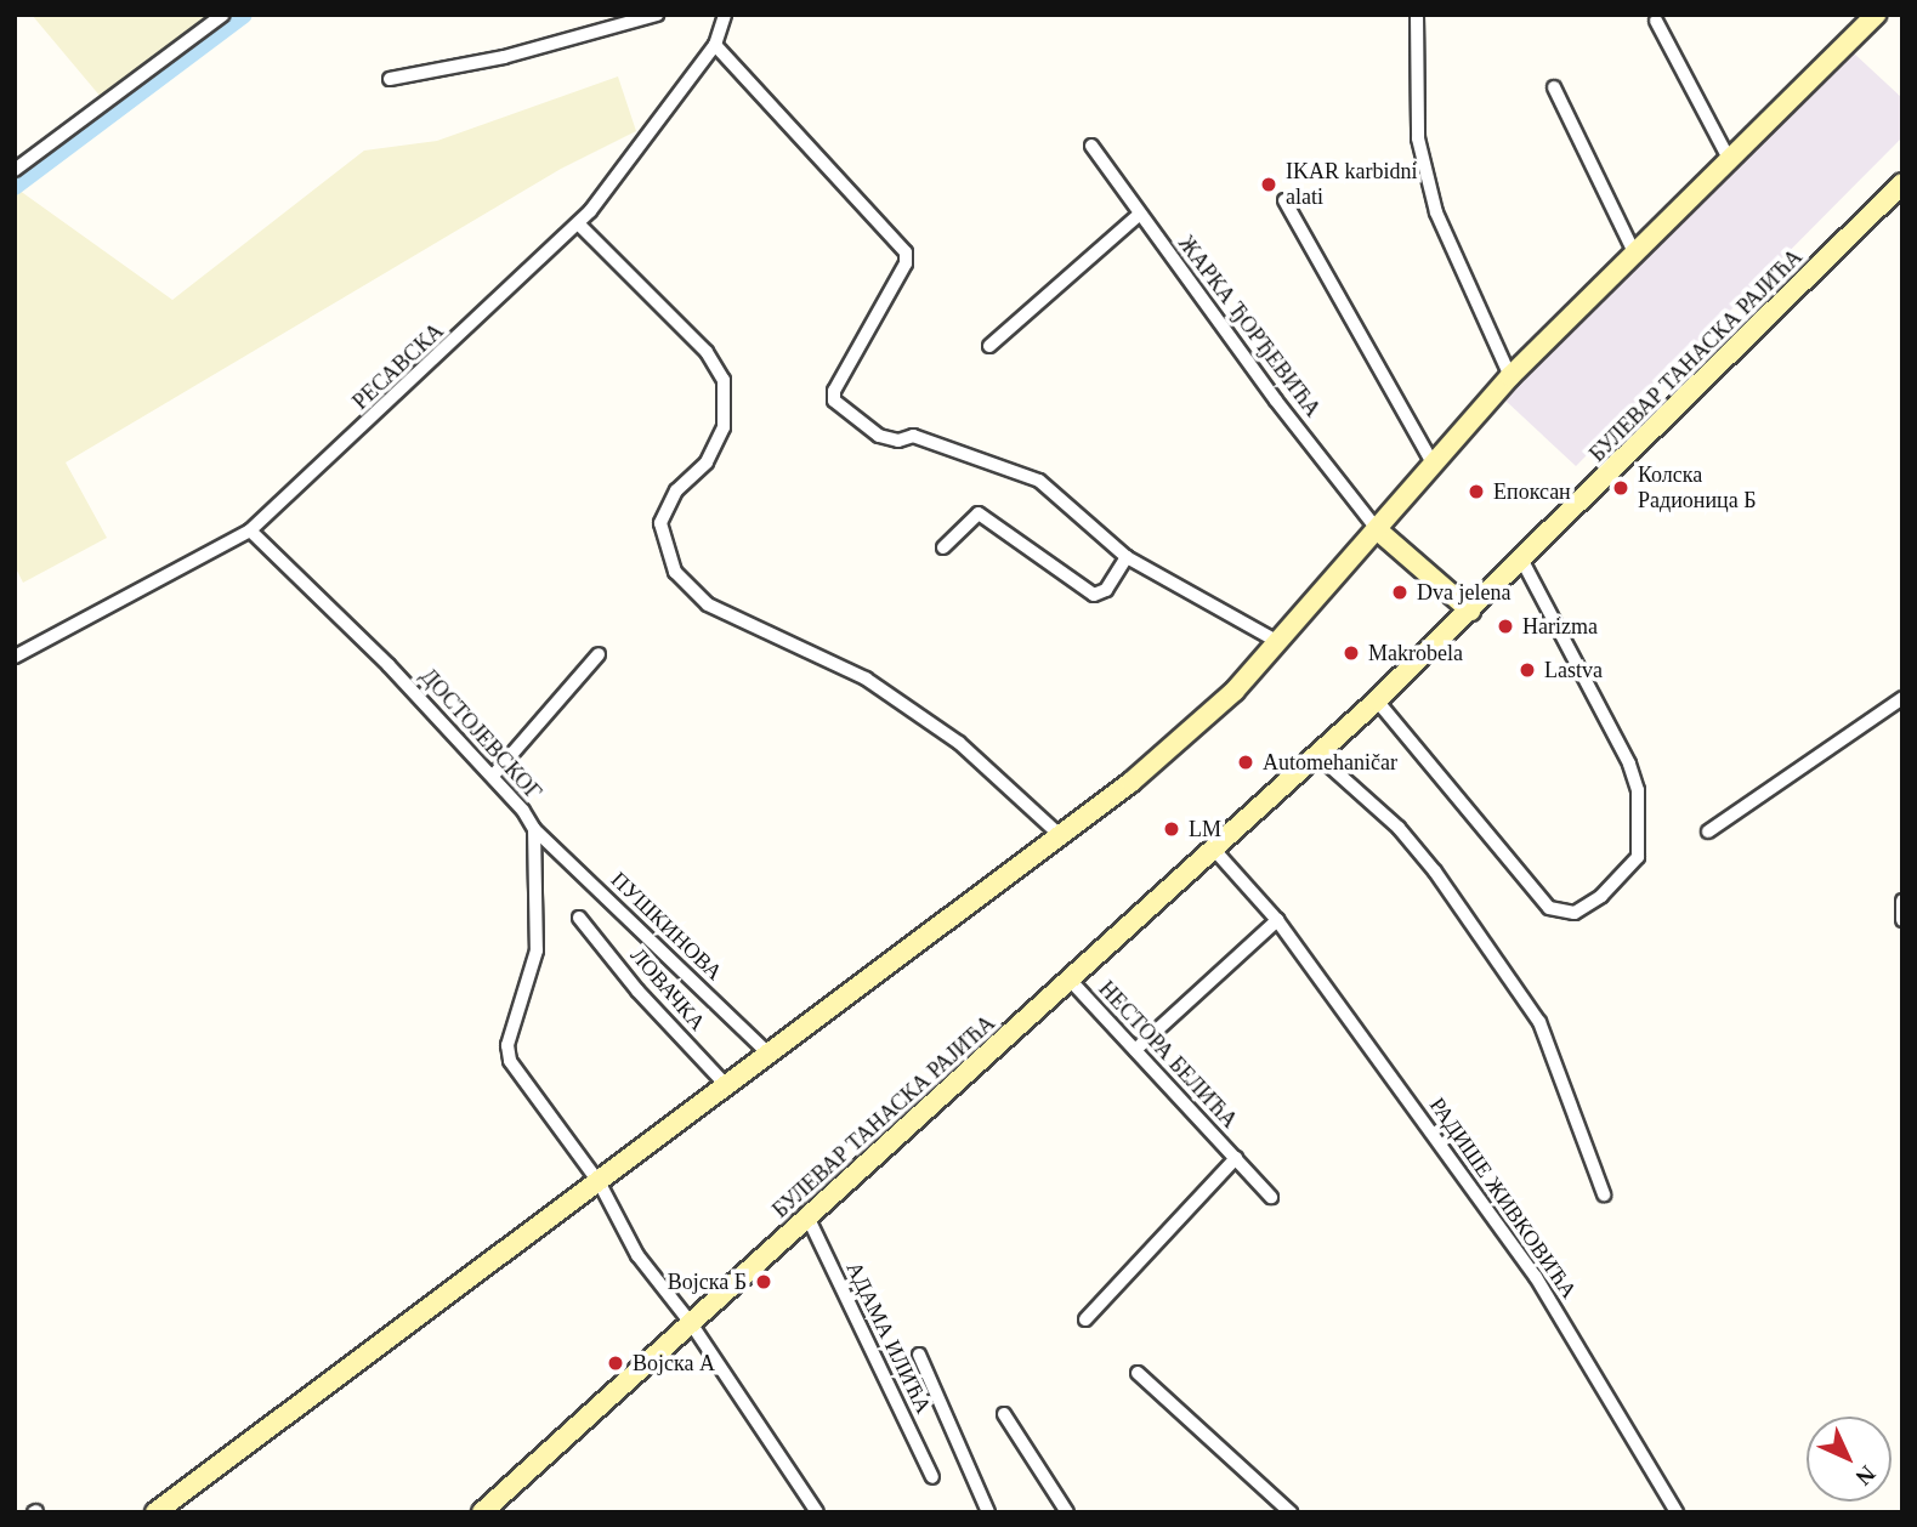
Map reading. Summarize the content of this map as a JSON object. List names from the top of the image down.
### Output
{
  "streets": {
    "street": [
      "ЖАРКА ЂОРЂЕВИЋА",
      "БУЛЕВАР ТАНАСКА РАЈИЋА",
      "РЕСАВСКА",
      "ДОСТОЈЕВСКОГ",
      "ПУШКИНОВА",
      "ЛОВАЧКА",
      "НЕСТОРА БЕЛИЋА",
      "РАДИШЕ ЖИВКОВИЋА",
      "АДАМА ИЛИЋА"
    ]
  },
  "crossings": [
    ["БУЛЕВАР ТАНАСКА РАЈИЋА", "ДОСТОЈЕВСКОГ"],
    ["БУЛЕВАР ТАНАСКА РАЈИЋА", "НЕСТОРА БЕЛИЋА"],
    ["БУЛЕВАР ТАНАСКА РАЈИЋА", "РАДИШЕ ЖИВКОВИЋА"],
    ["БУЛЕВАР ТАНАСКА РАЈИЋА", "АДАМА ИЛИЋА"],
    ["РЕСАВСКА", "ДОСТОЈЕВСКОГ"],
    ["ДОСТОЈЕВСКОГ", "ПУШКИНОВА"]
  ],
  "places": [
    "IKAR karbidni alati",
    "Колска Радионица Б",
    "Епоксан",
    "Dva jelena",
    "Harizma",
    "Makrobela",
    "Lastva",
    "Automehaničar",
    "LM",
    "Војска Б",
    "Војска А"
  ],
  "north": "bottom right"
}
